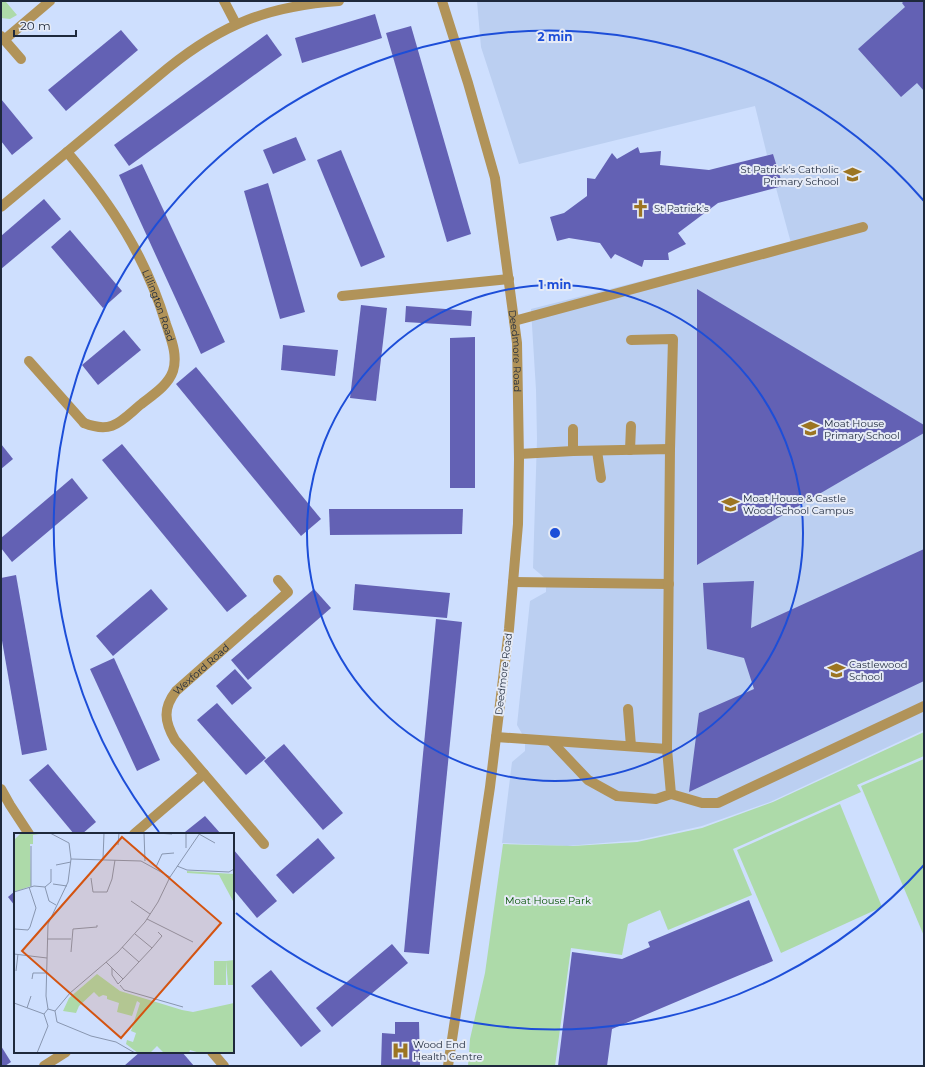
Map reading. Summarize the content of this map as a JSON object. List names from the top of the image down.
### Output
{
  "streets": {
    "street": ["Lillington Road", "Deedmore Road", "Wexford Road"]
  },
  "parks": ["Moat House Park"],
  "places": {
    "school or university": [
      "St Patrick's Catholic Primary School",
      "Moat House Primary School",
      "Moat House & Castle Wood School Campus",
      "Castlewood School"
    ],
    "church": ["St Patrick's"],
    "hospital": ["Wood End Health Centre"]
  },
  "scale_bar": "20 m",
  "rings": ["2 min", "1 min"]
}
